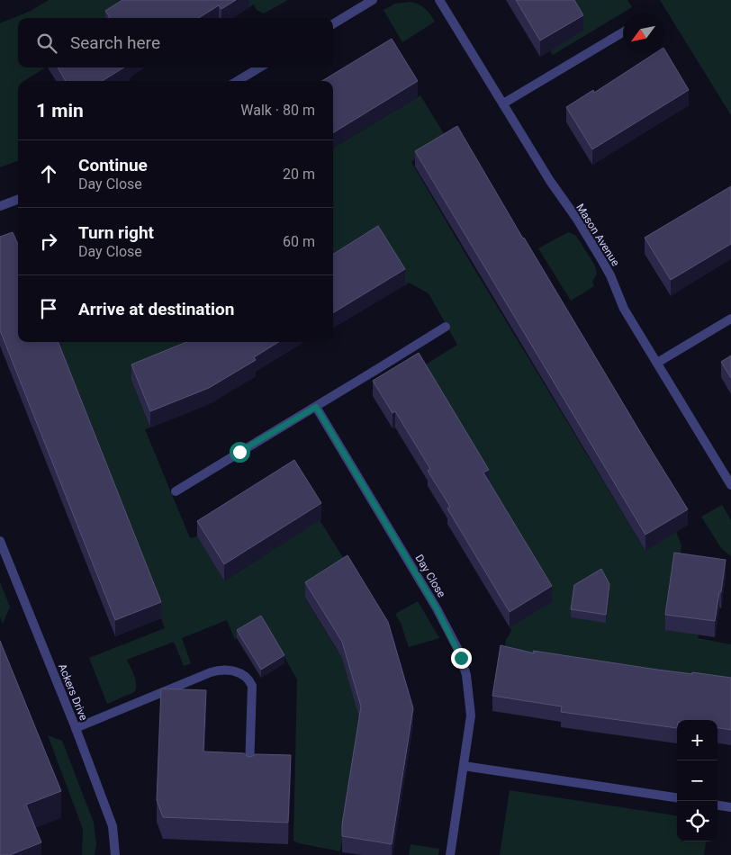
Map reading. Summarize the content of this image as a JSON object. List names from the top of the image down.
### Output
{
  "streets": {
    "street": ["Mason Avenue", "Day Close", "Ackers Drive"]
  },
  "north": "bottom left",
  "page": {
    "search": "Search here",
    "heading": ["1 min", "Walk · 80 m"],
    "list": [
      ["Continue", "Day Close", "20 m"],
      ["Turn right", "Day Close", "60 m"],
      "Arrive at destination"
    ],
    "map_buttons": ["+", "−"]
  }
}
